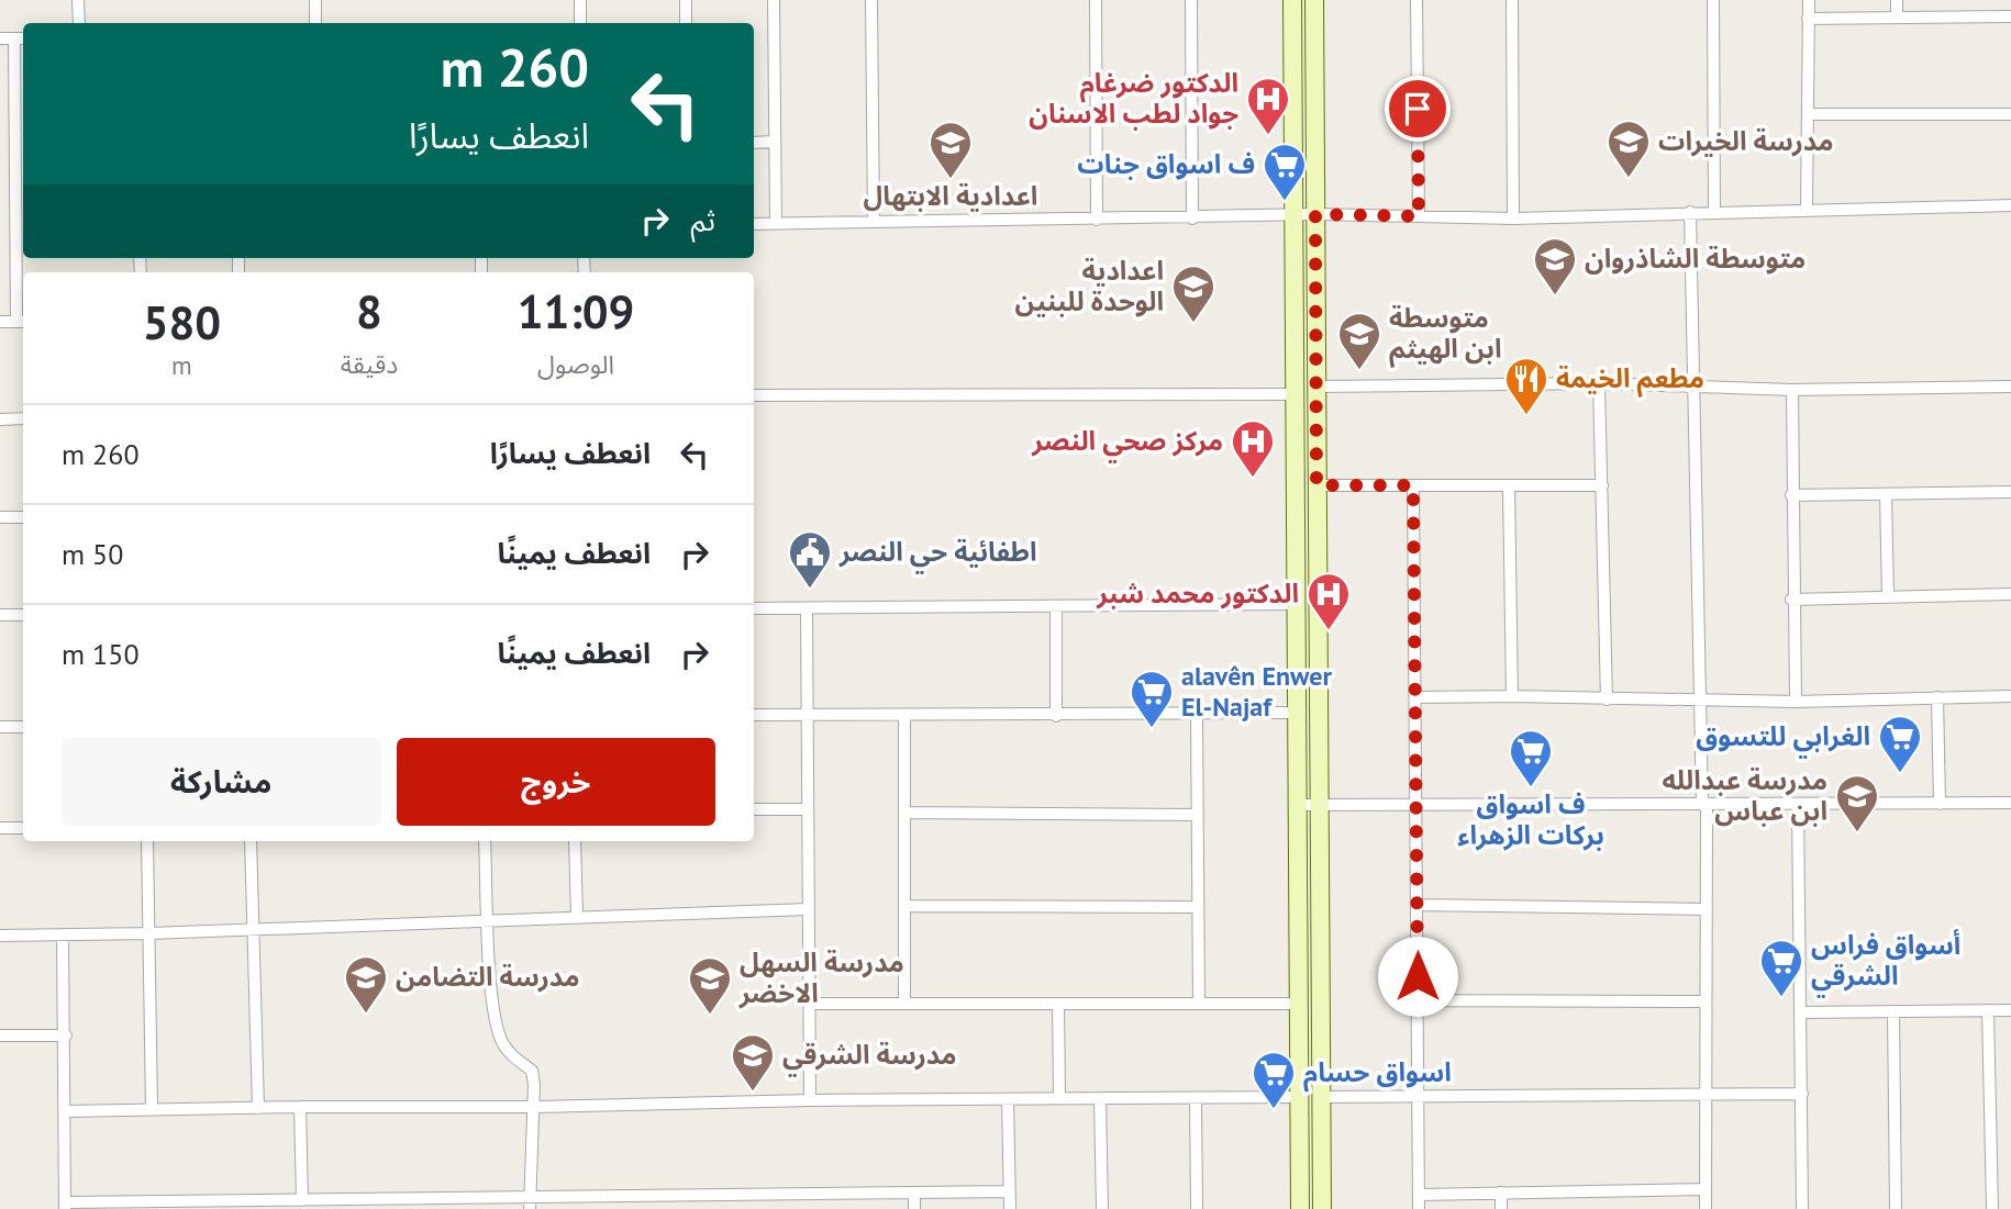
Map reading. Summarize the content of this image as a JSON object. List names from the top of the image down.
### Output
{
  "places": {
    "hospital": ["الدكتور ضرغام جواد لطب الاسنان", "مركز صحي النصر", "الدكتور محمد شبر"],
    "school or university": [
      "مدرسة الخيرات",
      "اعدادية الابتهال",
      "متوسطة الشاذروان",
      "اعدادية الوحدة للبنين",
      "متوسطة ابن الهيثم",
      "مدرسة عبدالله ابن عباس",
      "مدرسة التضامن",
      "مدرسة السهل الاخضر",
      "مدرسة الشرقي"
    ],
    "supermarket": [
      "ف اسواق جنات",
      "alavên Enwer El-Najaf",
      "الغرابي للتسوق",
      "ف اسواق بركات الزهراء",
      "أسواق فراس الشرقي",
      "اسواق حسام"
    ],
    "restaurant": ["مطعم الخيمة"],
    "public building": ["اطفائية حي النصر"]
  },
  "page": {
    "turn": ["260 m", "انعطف يسارًا"],
    "then": "ثم",
    "eta": [
      "11:09",
      "الوصول",
      "8",
      "دقيقة",
      "580",
      "m"
    ],
    "list": [
      {
        "name": "انعطف يسارًا",
        "value": "260 m"
      },
      {
        "name": "انعطف يمينًا",
        "value": "50 m"
      },
      {
        "name": "انعطف يمينًا",
        "value": "150 m"
      }
    ],
    "buttons": ["خروج", "مشاركة"]
  }
}
